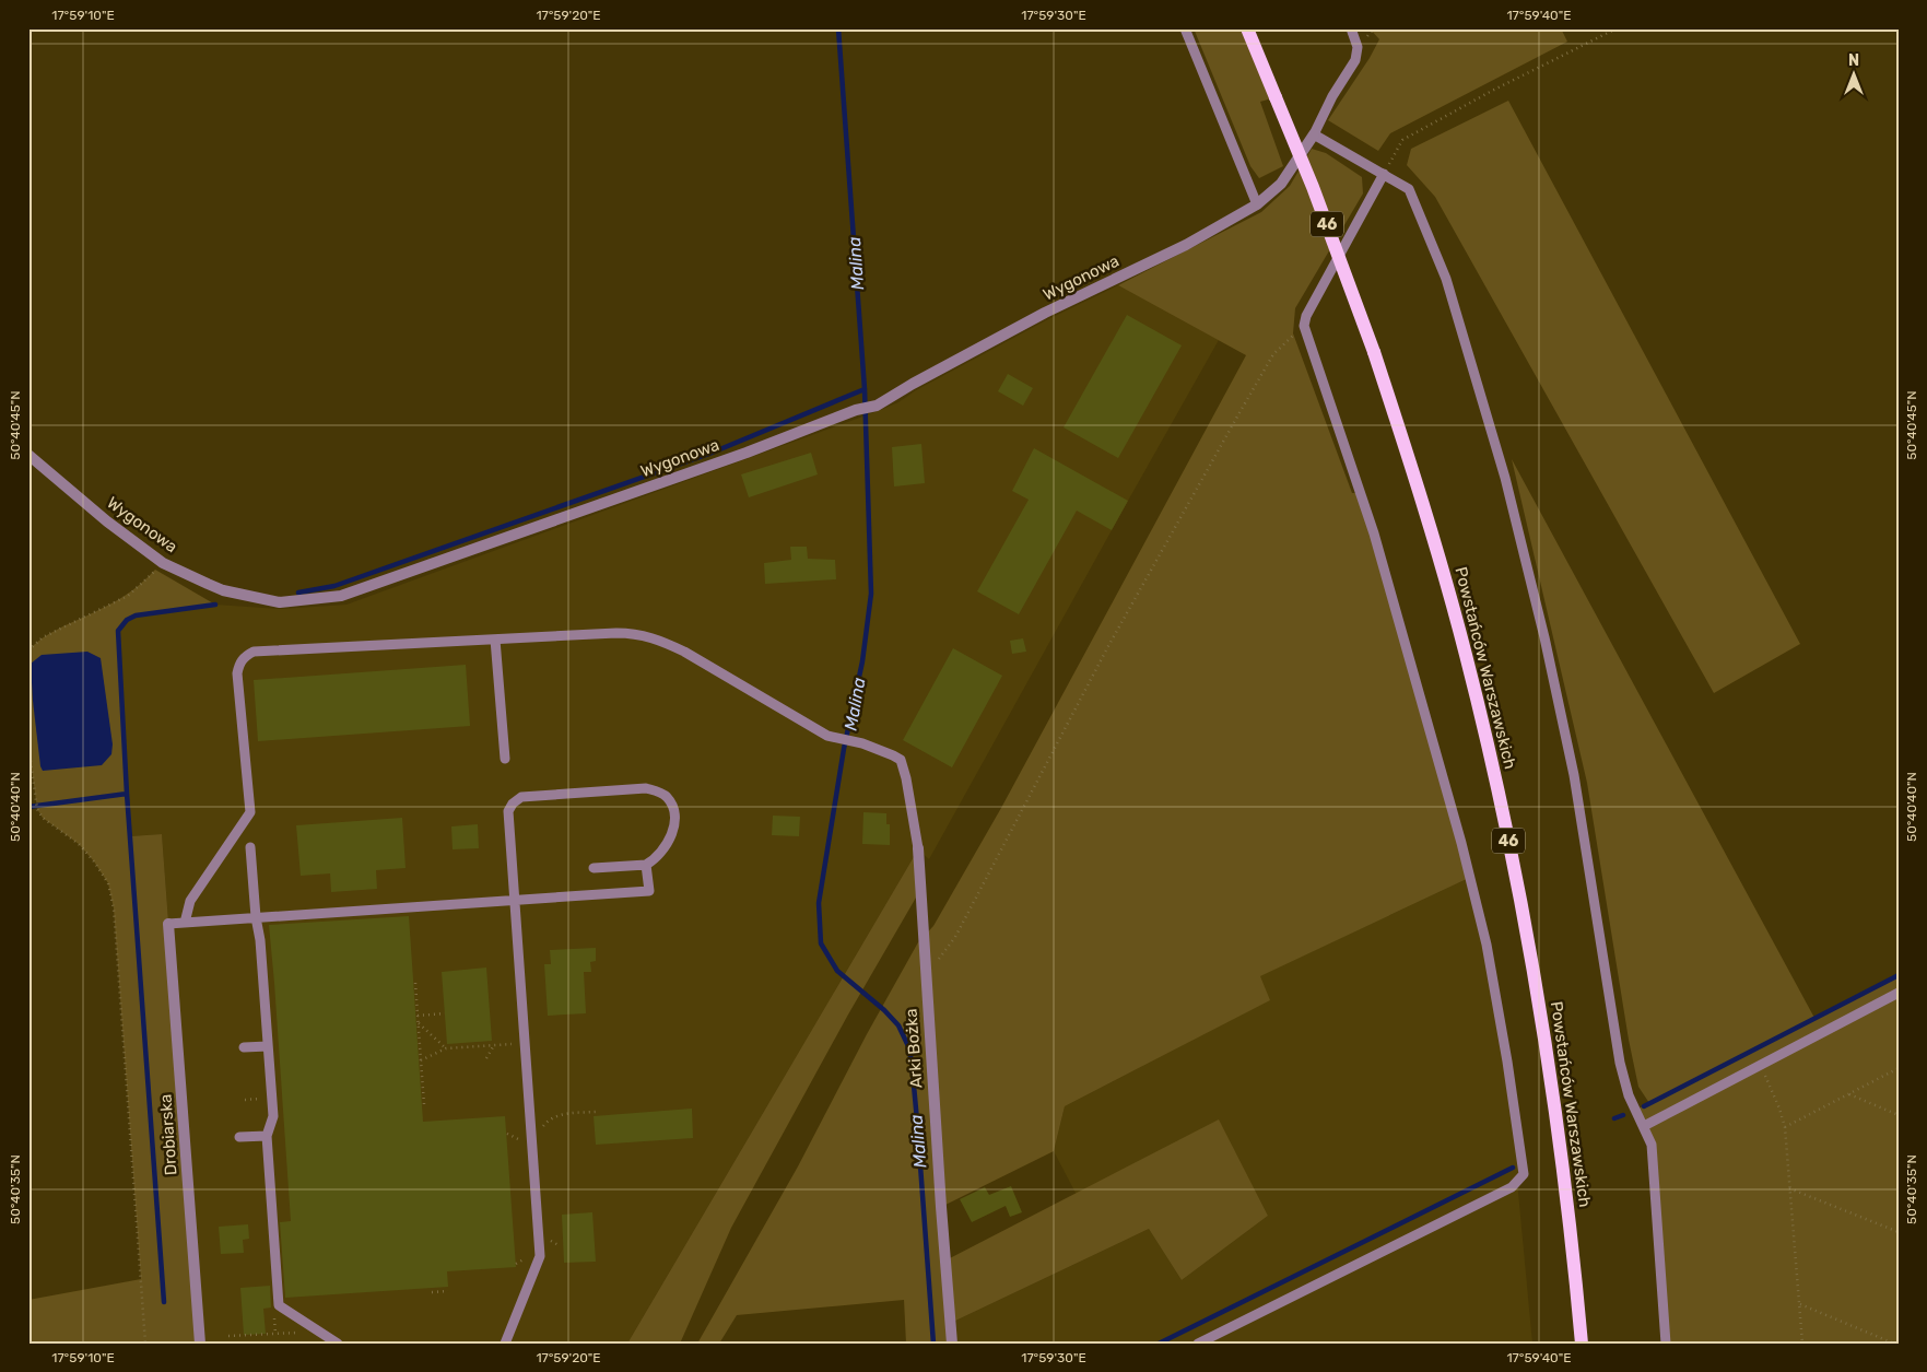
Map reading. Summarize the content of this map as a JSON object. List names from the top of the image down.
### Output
{
  "streets": {
    "main road": ["46", "Powstańców Warszawskich"],
    "street": ["Wygonowa", "Arki Bożka", "Drobiarska"]
  },
  "water": ["Malina"],
  "north": "top",
  "coordinates": [
    "17°59'10\"E",
    "17°59'20\"E",
    "17°59'30\"E",
    "17°59'40\"E",
    "50°40'45\"N",
    "50°40'40\"N",
    "50°40'35\"N"
  ]
}
